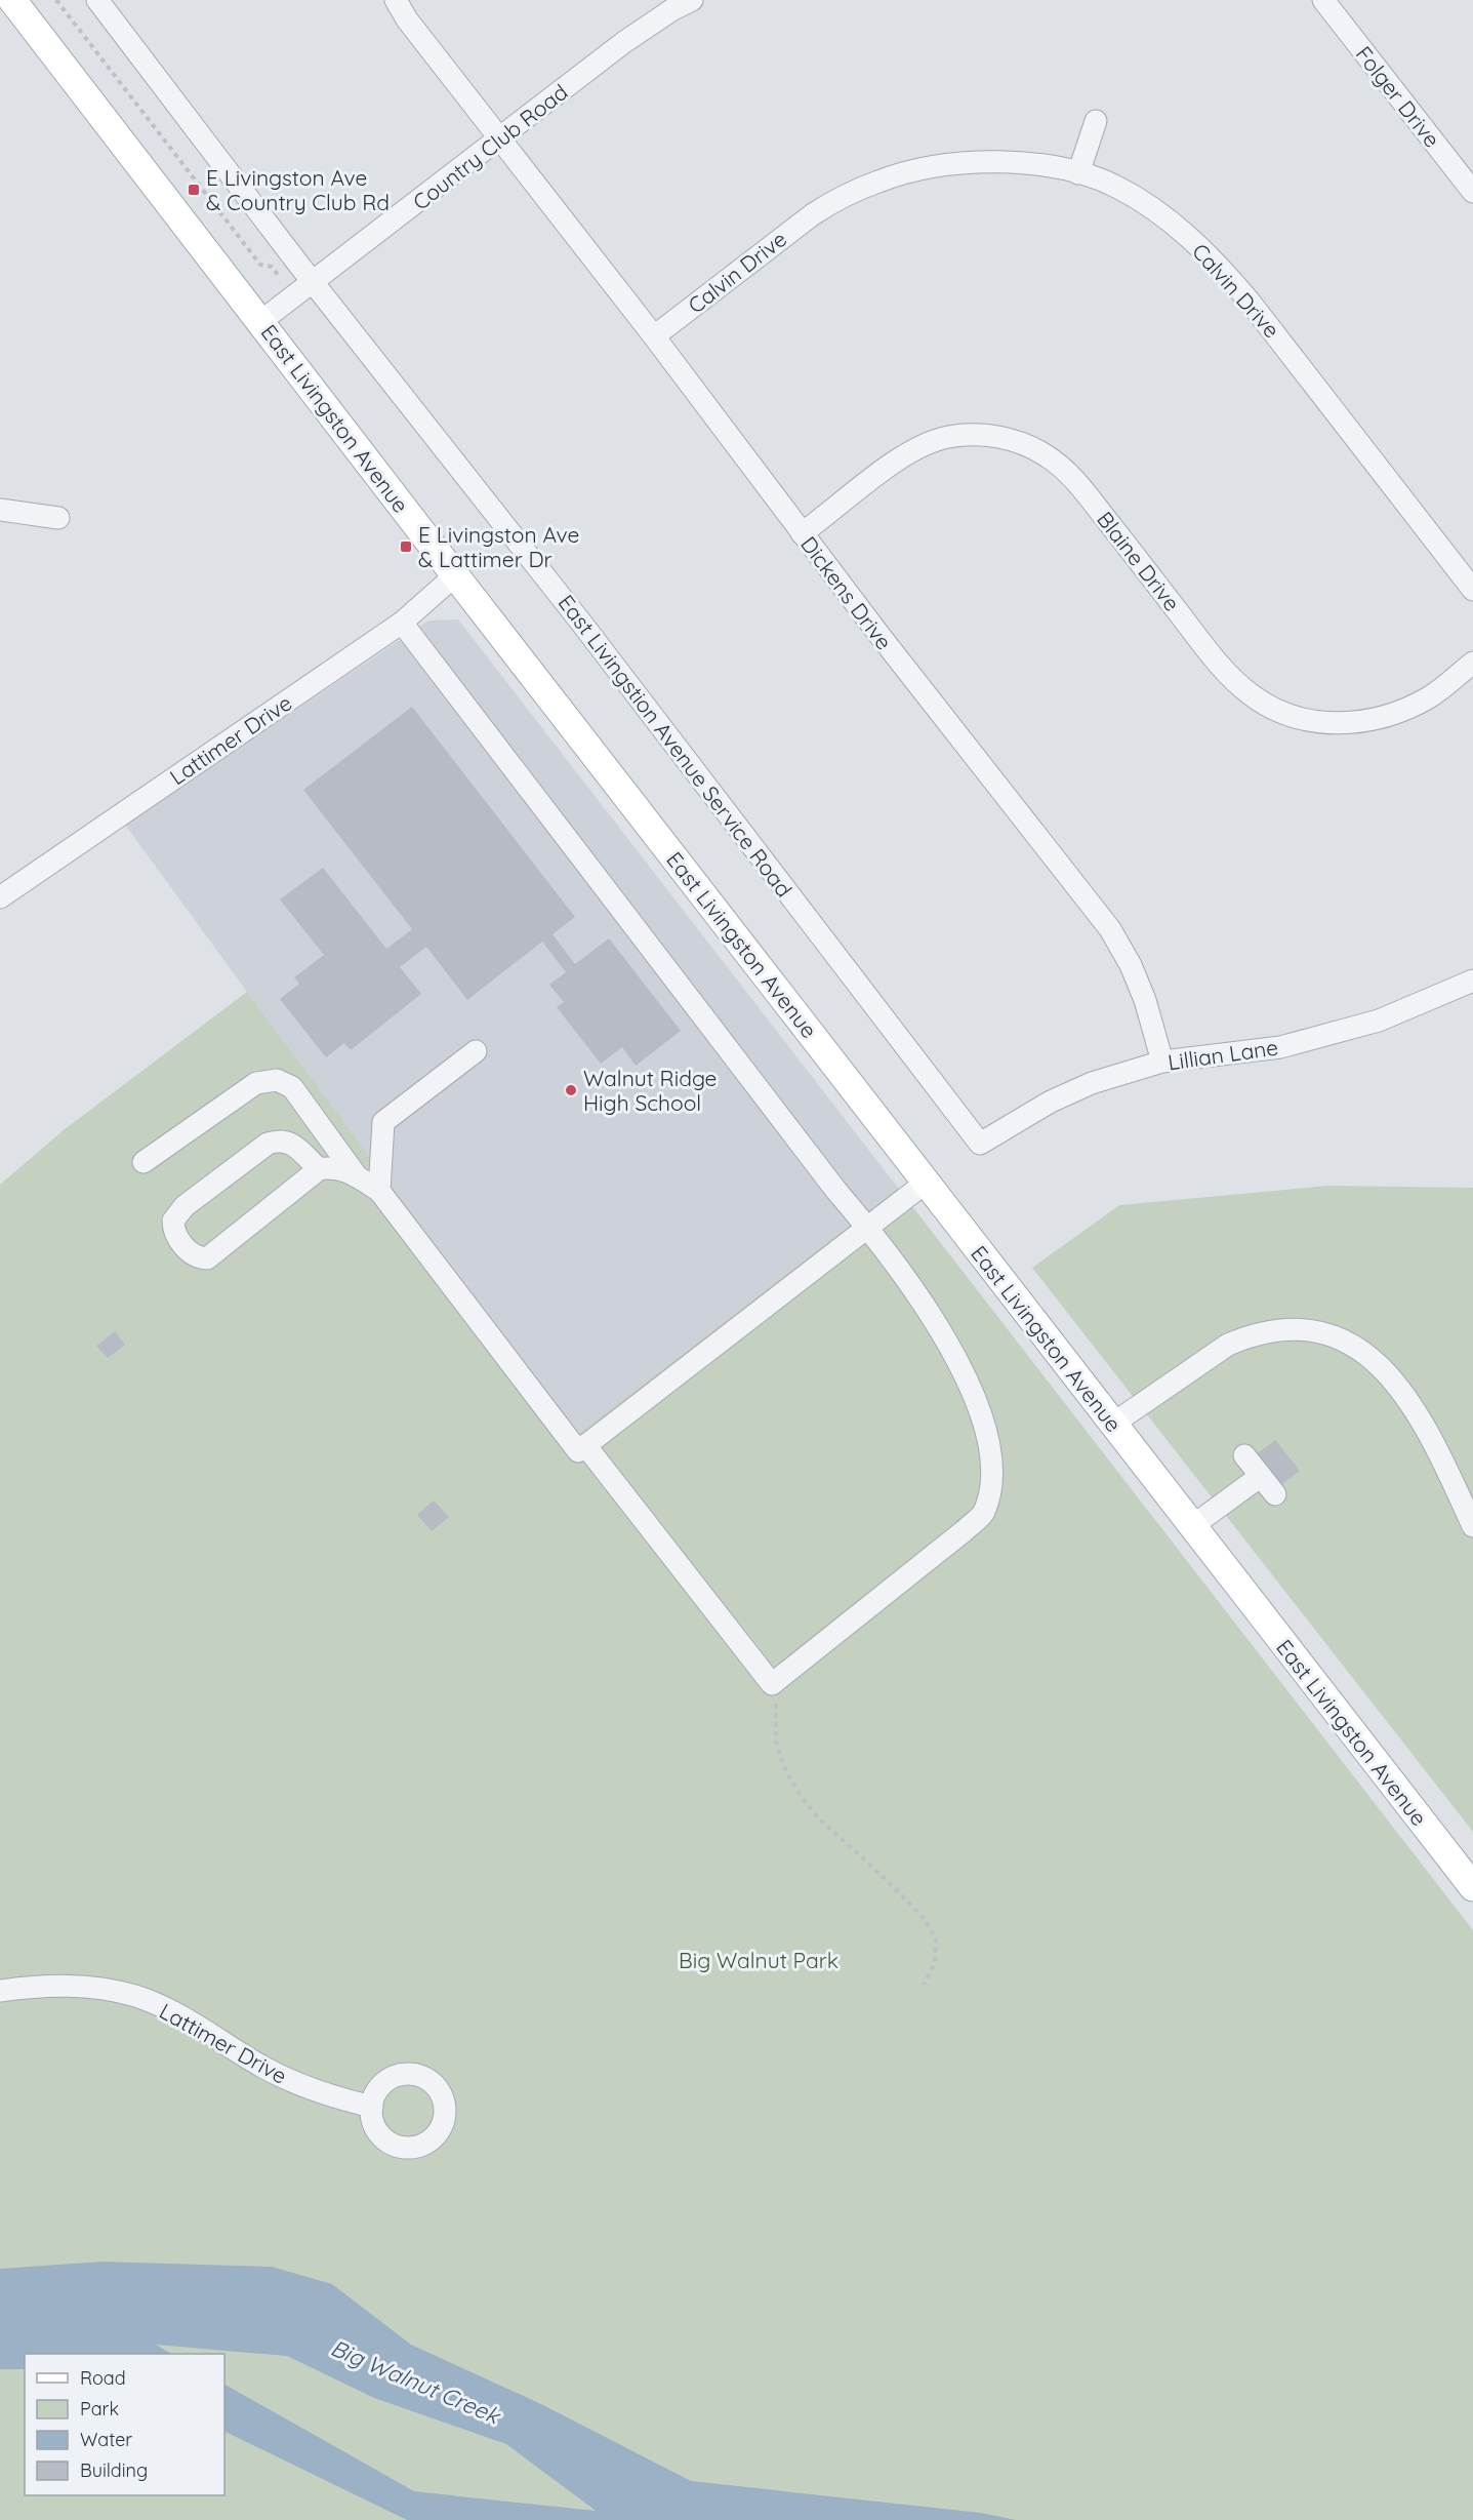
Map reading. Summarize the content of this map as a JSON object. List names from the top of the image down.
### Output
{
  "streets": {
    "main road": ["East Livingston Avenue"],
    "street": [
      "Folger Drive",
      "Country Club Road",
      "Calvin Drive",
      "Blaine Drive",
      "Dickens Drive",
      "Lattimer Drive",
      "East Livingstion Avenue Service Road",
      "Lillian Lane"
    ]
  },
  "crossings": [
    ["Country Club Road", "East Livingston Avenue"],
    ["Country Club Road", "Dickens Drive"],
    ["Country Club Road", "East Livingstion Avenue Service Road"],
    ["Calvin Drive", "Dickens Drive"],
    ["East Livingston Avenue", "Lattimer Drive"],
    ["Blaine Drive", "Dickens Drive"],
    ["Dickens Drive", "Lillian Lane"],
    ["East Livingstion Avenue Service Road", "Lillian Lane"]
  ],
  "water": ["Big Walnut Creek"],
  "parks": ["Big Walnut Park"],
  "places": {
    "transit": ["E Livingston Ave & Country Club Rd", "E Livingston Ave & Lattimer Dr"],
    "other": ["Walnut Ridge High School"]
  },
  "legend": [
    "Road",
    "Park",
    "Water",
    "Building"
  ]
}
